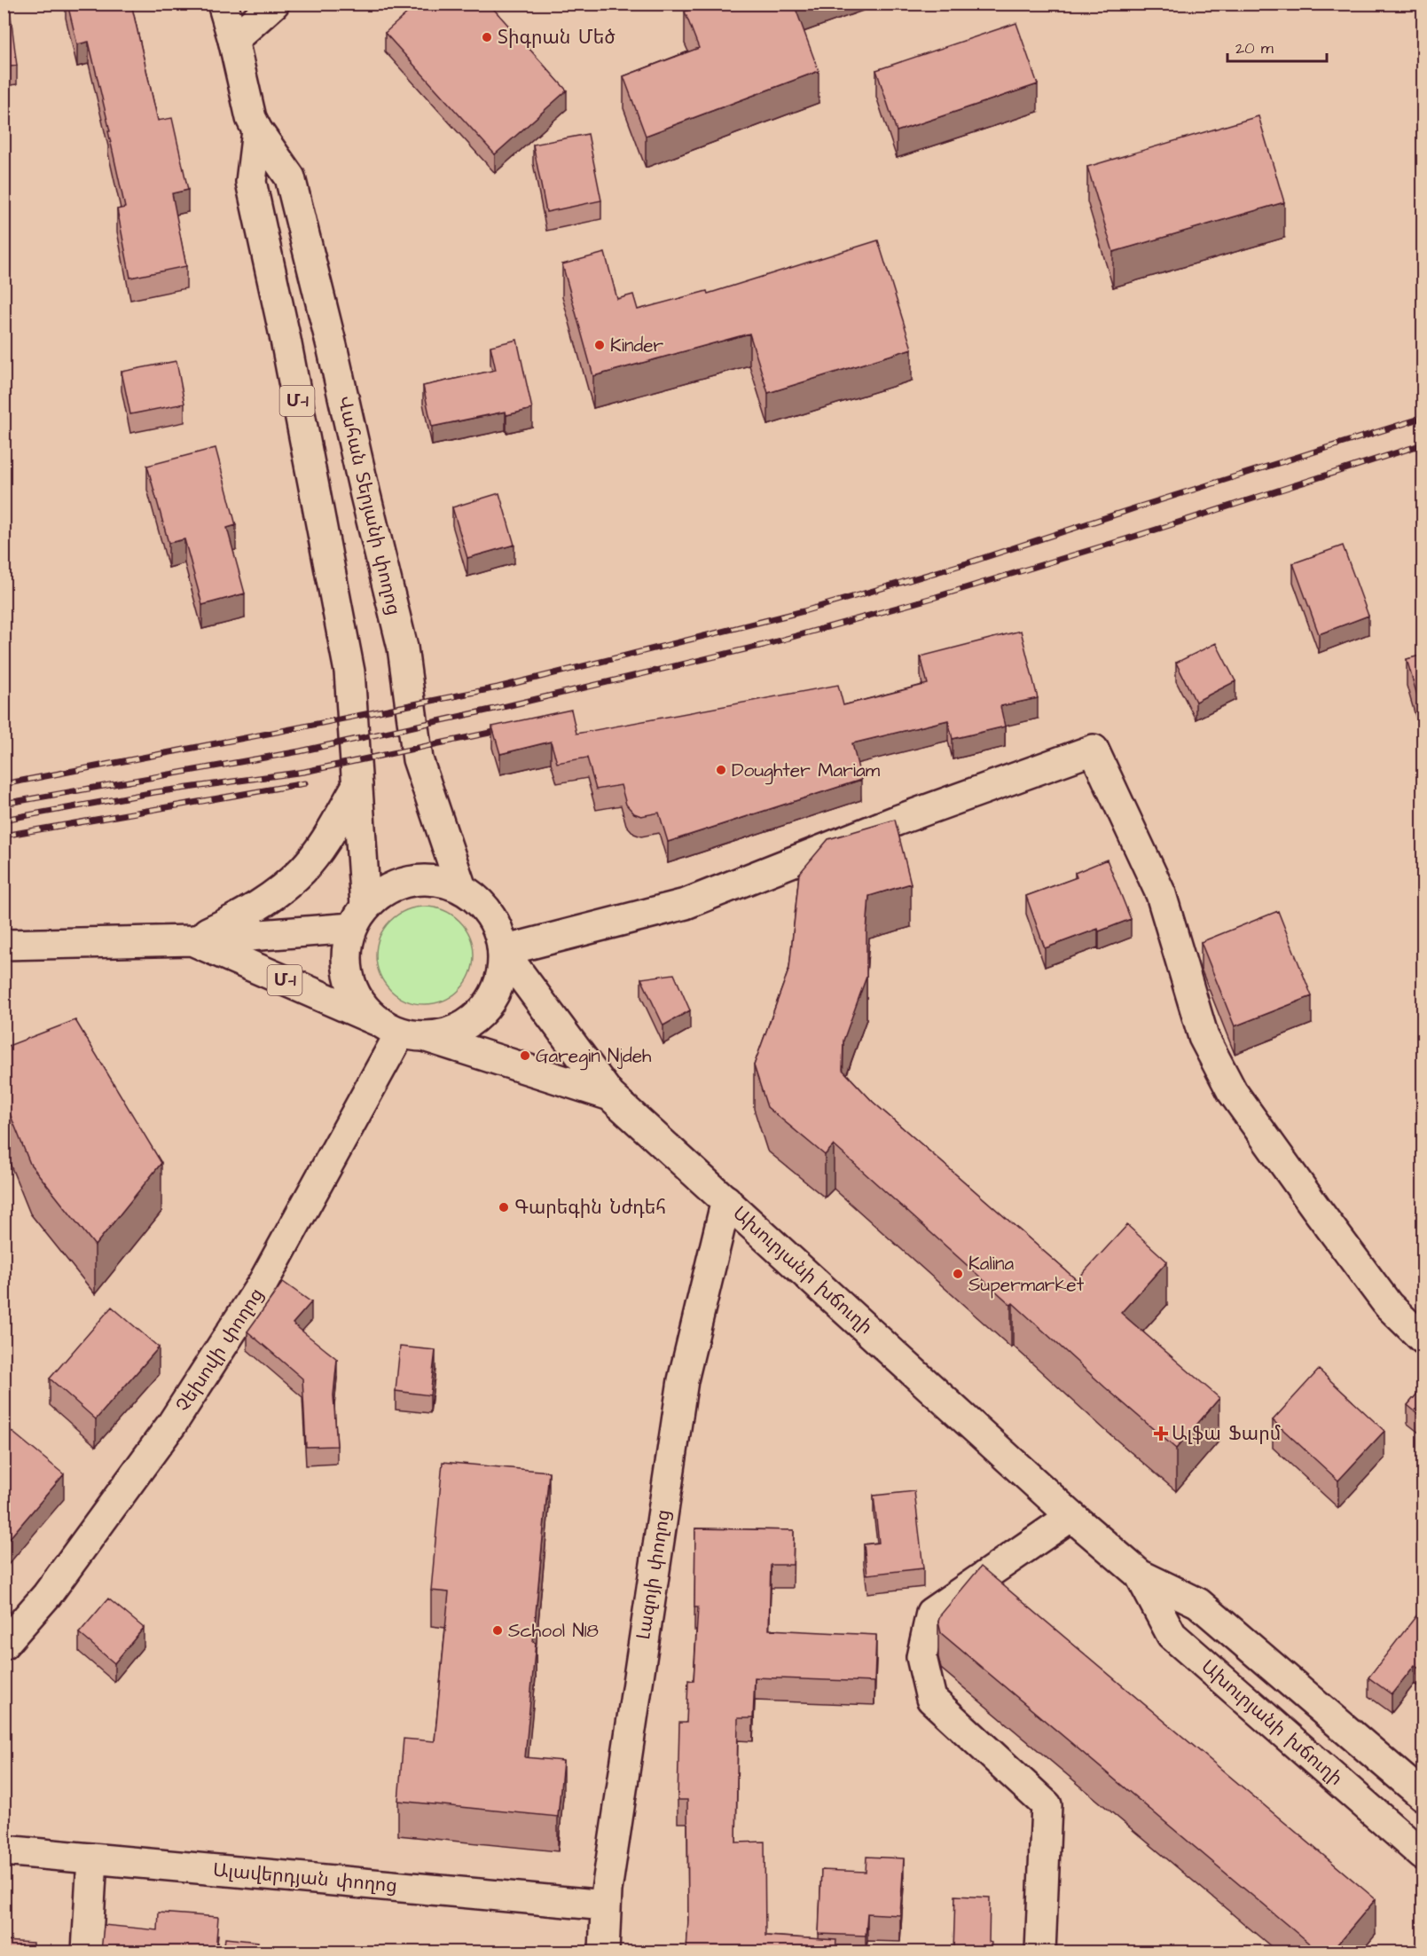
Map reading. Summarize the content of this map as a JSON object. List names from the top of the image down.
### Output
{
  "streets": {
    "main road": [
      "Մ-1",
      "Վահան Տերյանի փողոց",
      "Ախուրյանի խճուղի",
      "Չեխովի փողոց",
      "Լազոյի փողոց",
      "Ալավերդյան փողոց"
    ]
  },
  "crossings": [
    ["Մ-1", "Վահան Տերյանի փողոց"],
    ["Մ-1", "Ախուրյանի խճուղի"],
    ["Մ-1", "Չեխովի փողոց"],
    ["Վահան Տերյանի փողոց", "Ախուրյանի խճուղի"],
    ["Վահան Տերյանի փողոց", "Չեխովի փողոց"],
    ["Ախուրյանի խճուղի", "Չեխովի փողոց"],
    ["Ախուրյանի խճուղի", "Լազոյի փողոց"],
    ["Լազոյի փողոց", "Ալավերդյան փողոց"]
  ],
  "places": {
    "other": [
      "Տիգրան Մեծ",
      "Kinder",
      "Doughter Mariam",
      "Garegin Njdeh",
      "Գարեգին Նժդեհ",
      "Kalina Supermarket",
      "School N18"
    ],
    "health": ["Ալֆա Ֆարմ"]
  },
  "scale_bar": "20 m"
}
